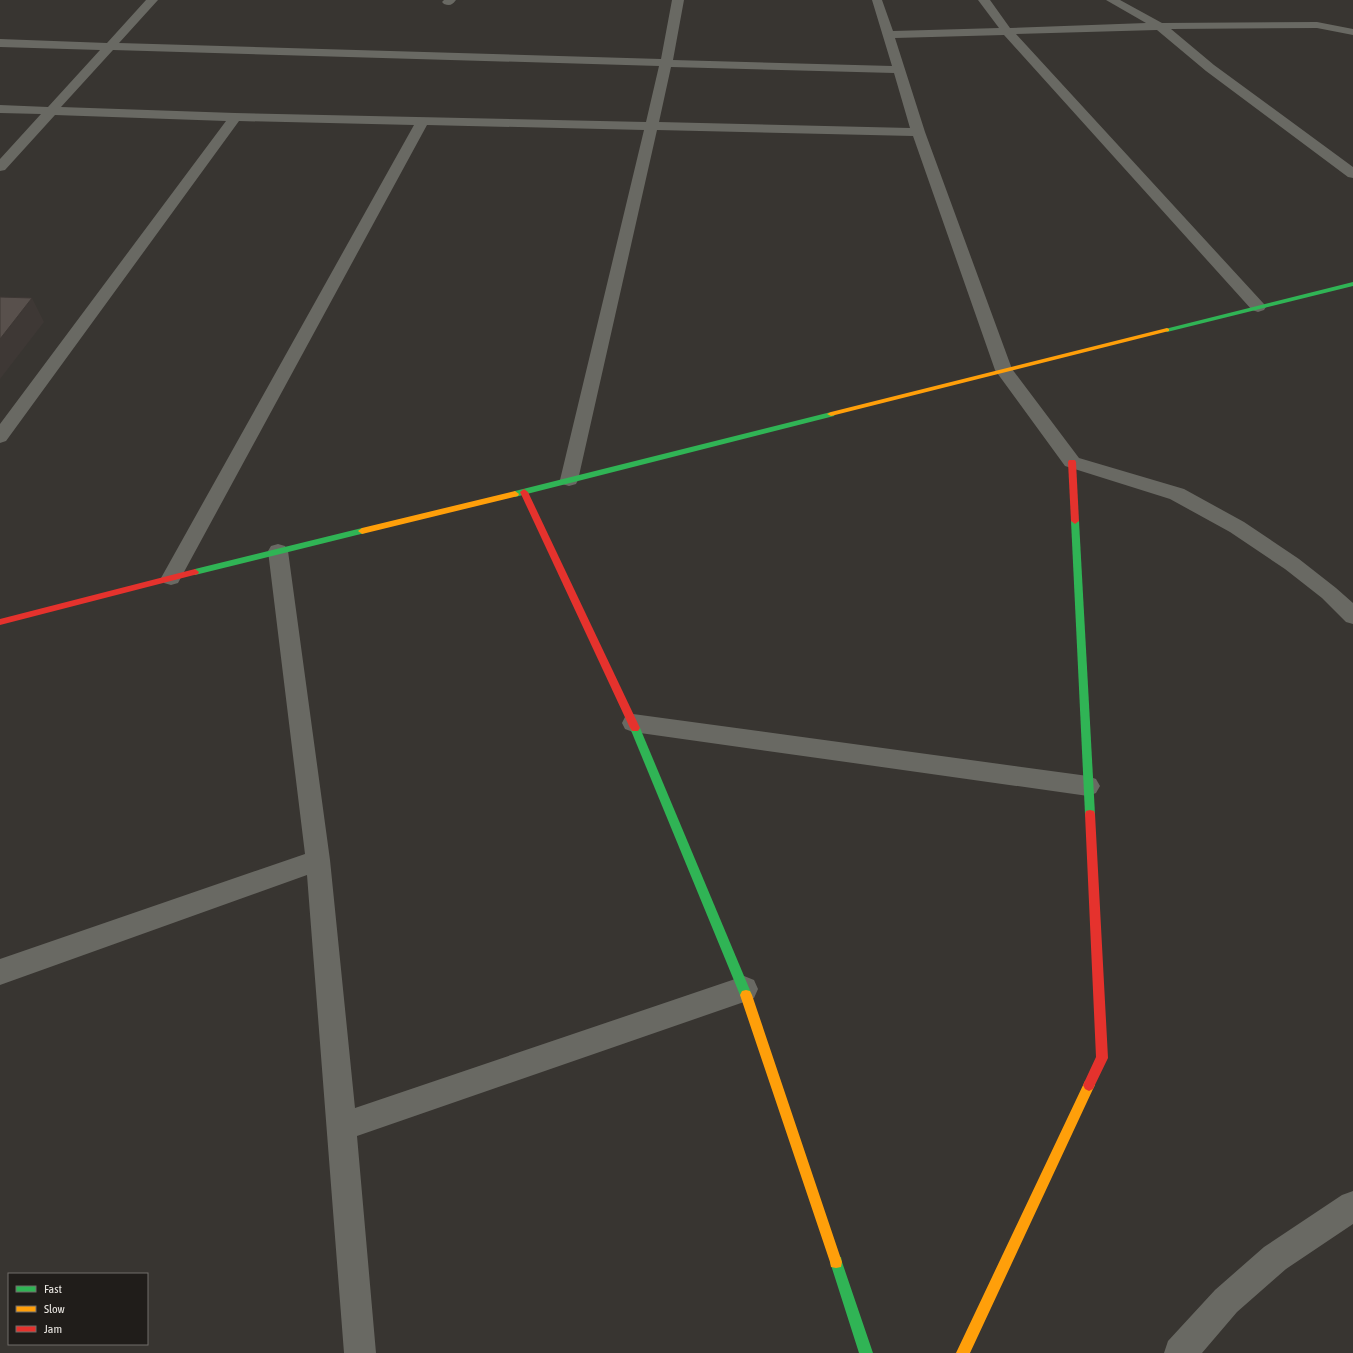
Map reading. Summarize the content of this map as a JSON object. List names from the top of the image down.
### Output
{
  "legend": ["Fast", "Slow", "Jam"]
}
